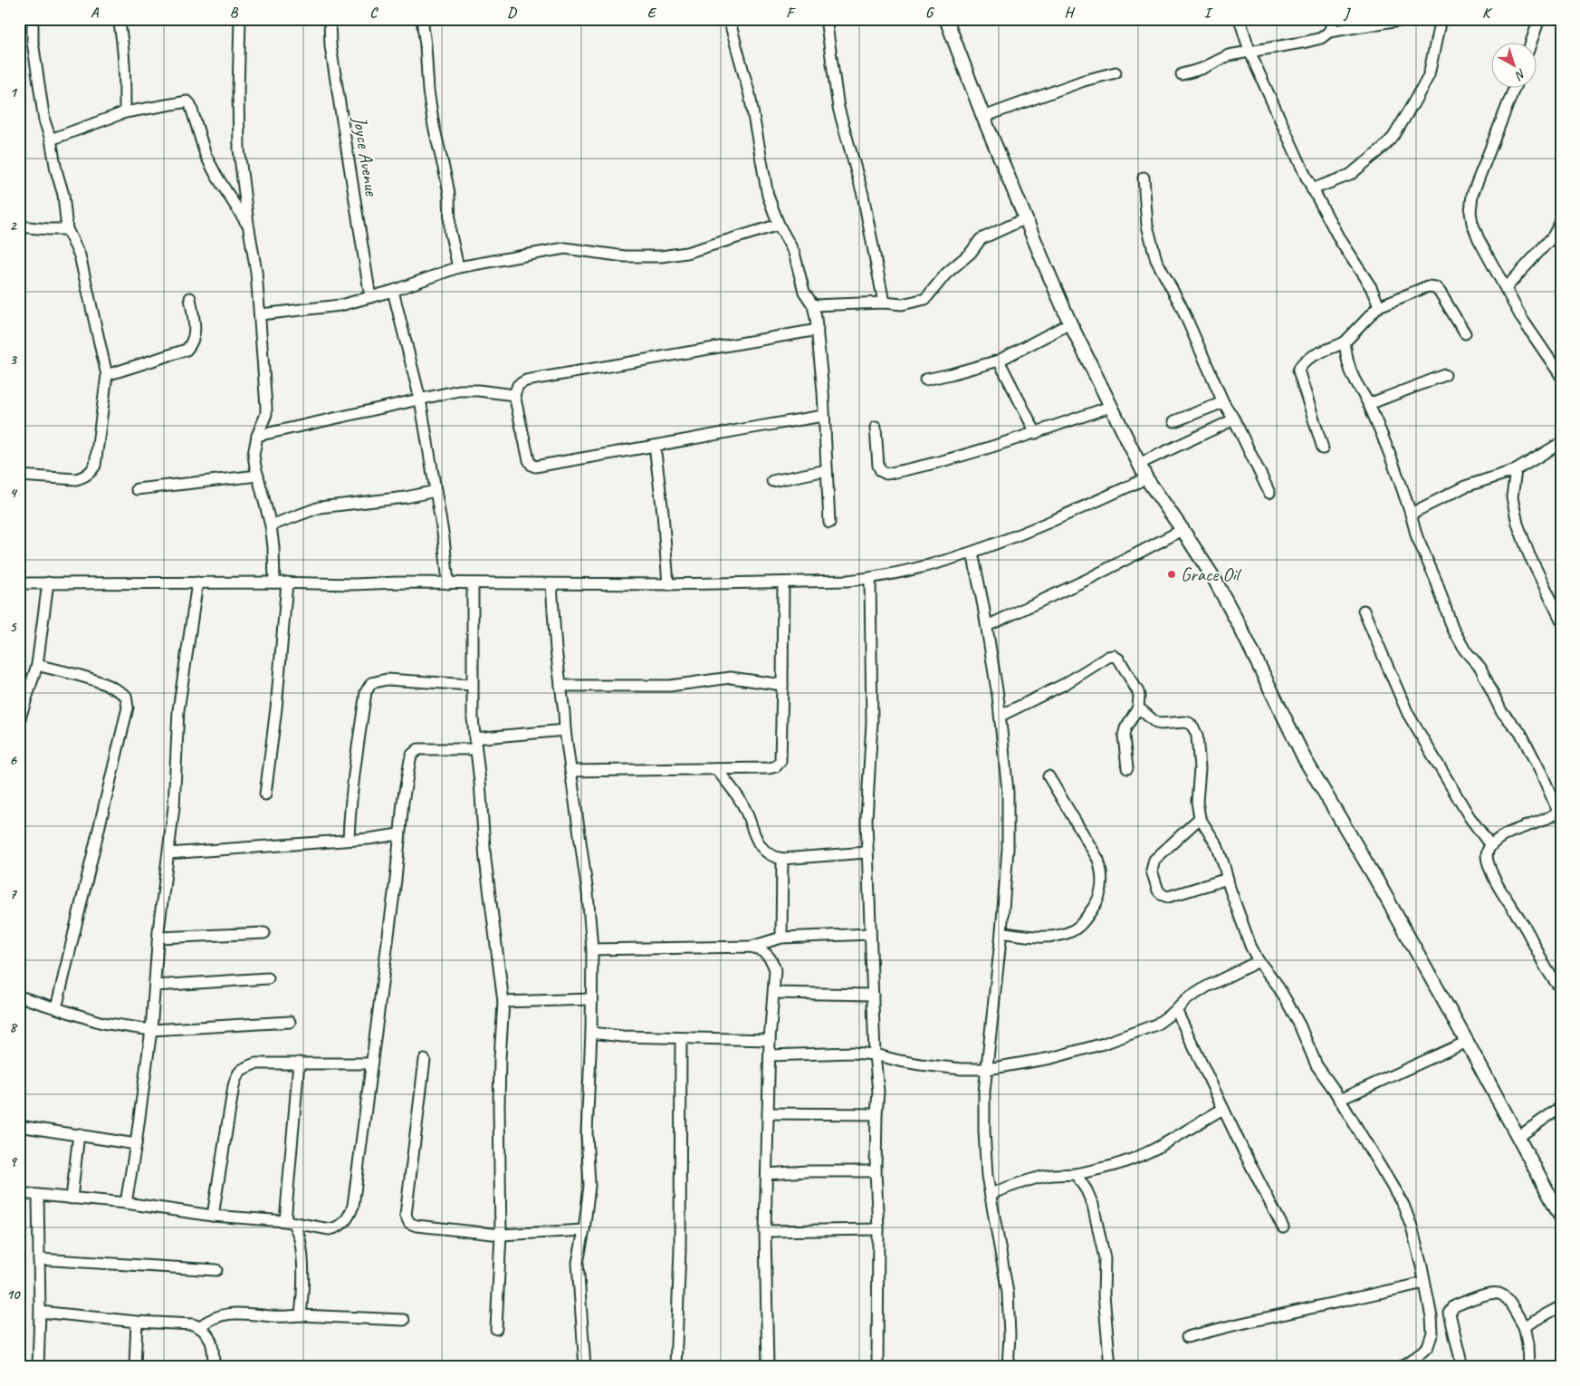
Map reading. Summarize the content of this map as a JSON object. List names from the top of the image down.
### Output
{
  "streets": {
    "street": ["Joyce Avenue"]
  },
  "places": ["Grace Oil"],
  "north": "bottom right",
  "grid": {
    "columns": [
      "A",
      "B",
      "C",
      "D",
      "E",
      "F",
      "G",
      "H",
      "I",
      "J",
      "K"
    ],
    "rows": [
      "1",
      "2",
      "3",
      "4",
      "5",
      "6",
      "7",
      "8",
      "9",
      "10"
    ]
  }
}
